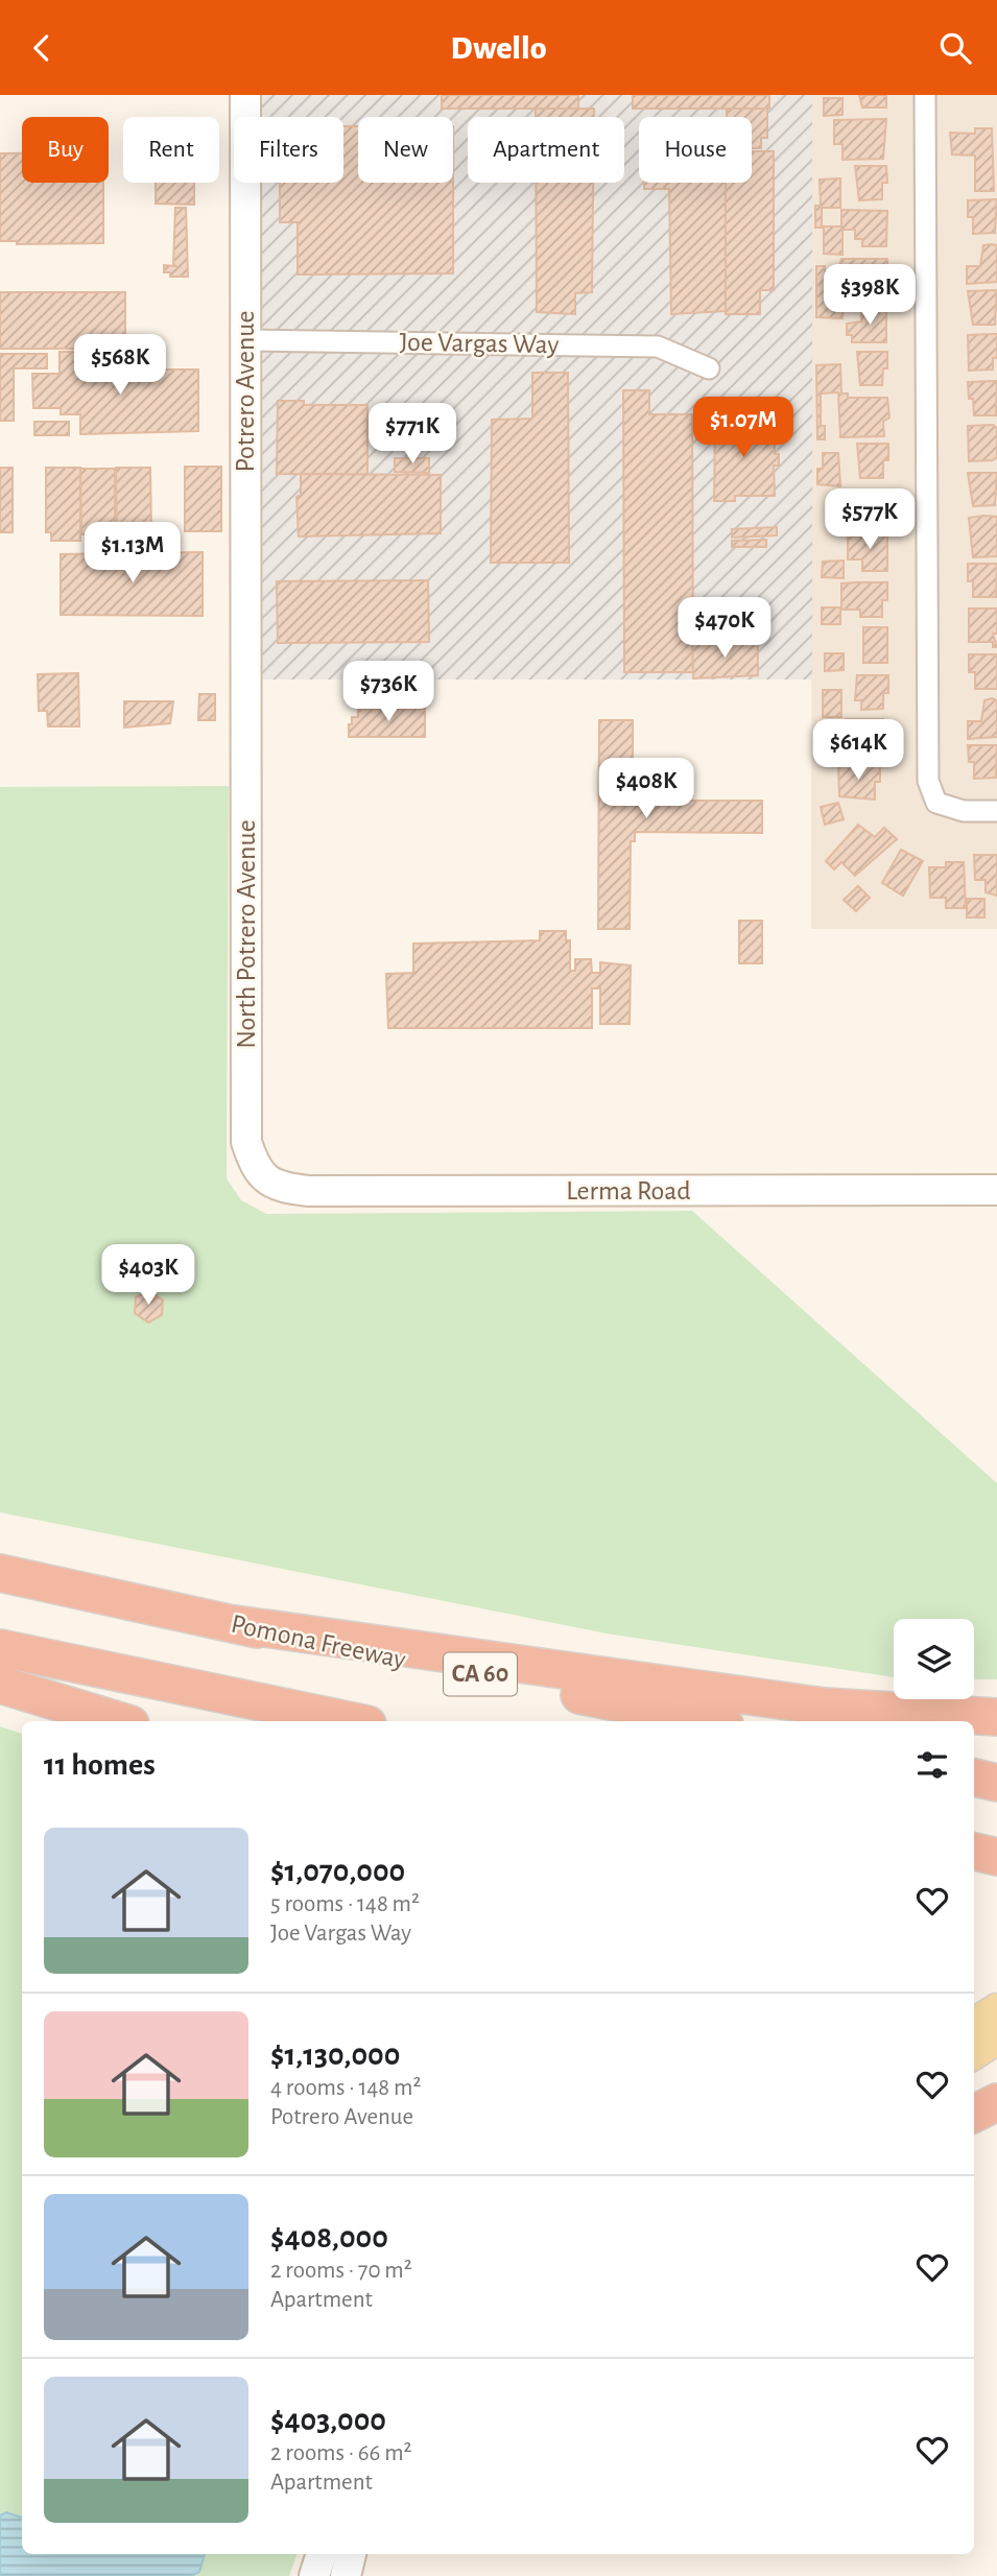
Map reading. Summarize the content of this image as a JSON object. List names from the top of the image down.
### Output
{
  "streets": {
    "highway": ["Pomona Freeway", "CA 60"],
    "street": [
      "Joe Vargas Way",
      "Potrero Avenue",
      "North Potrero Avenue",
      "Lerma Road"
    ]
  },
  "crossings": [
    ["Joe Vargas Way", "Potrero Avenue"],
    ["Potrero Avenue", "North Potrero Avenue"],
    ["North Potrero Avenue", "Lerma Road"]
  ],
  "page": {
    "header": "Dwello",
    "chip": [
      "Buy",
      "Rent",
      "Filters",
      "New",
      "Apartment",
      "House"
    ],
    "price": [
      "$398K",
      "$568K",
      "$1.07M",
      "$771K",
      "$577K",
      "$1.13M",
      "$470K",
      "$736K",
      "$614K",
      "$408K",
      "$403K"
    ],
    "heading": "11 homes",
    "list": [
      {
        "name": "$1,070,000",
        "note": "5 rooms · 148 m² · Joe Vargas Way"
      },
      {
        "name": "$1,130,000",
        "note": "4 rooms · 148 m² · Potrero Avenue"
      },
      {
        "name": "$408,000",
        "note": "2 rooms · 70 m² · Apartment"
      },
      {
        "name": "$403,000",
        "note": "2 rooms · 66 m² · Apartment"
      }
    ]
  }
}
